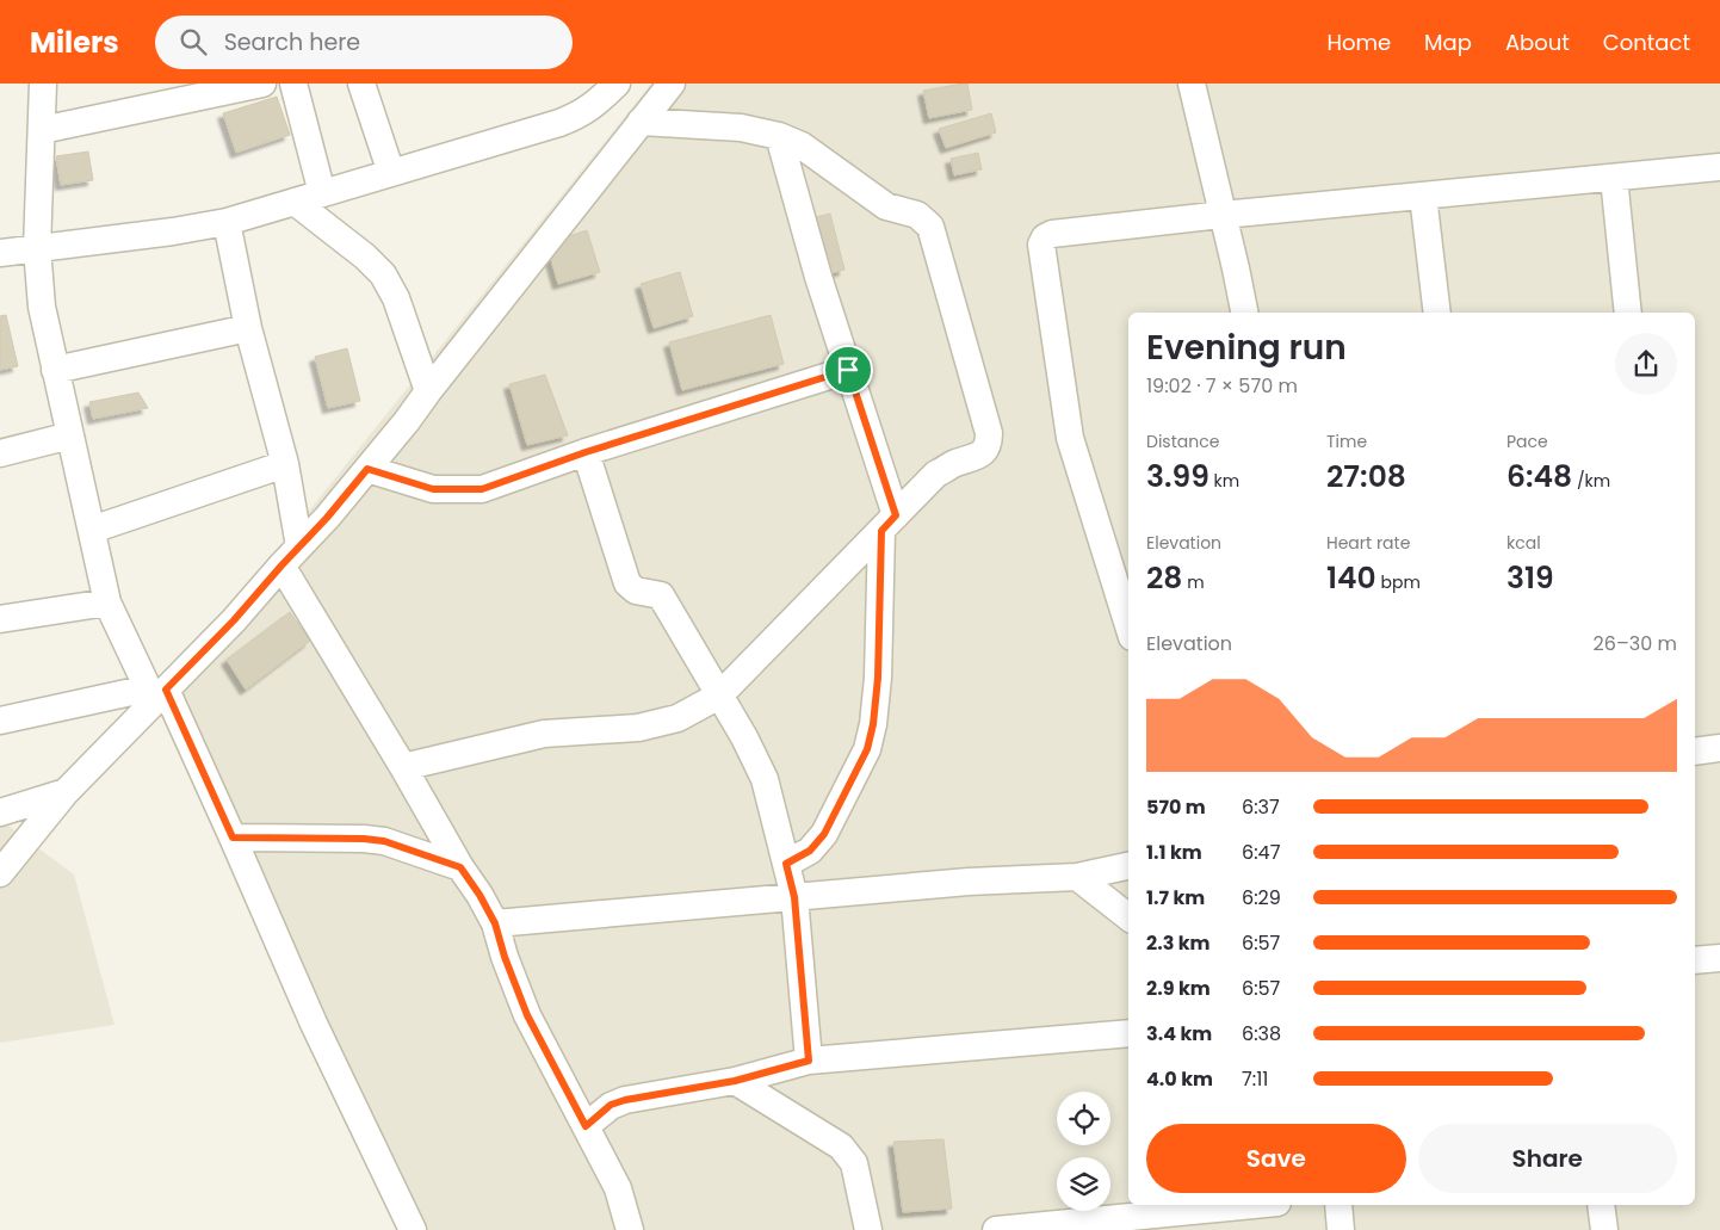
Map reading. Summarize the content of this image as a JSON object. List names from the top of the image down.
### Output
{
  "page": {
    "header": "Milers",
    "search": "Search here",
    "nav": [
      "Home",
      "Map",
      "About",
      "Contact"
    ],
    "heading": ["Evening run", "19:02 · 7 × 570 m"],
    "stats": [
      ["Distance", "3.99 km"],
      ["Time", "27:08"],
      ["Pace", "6:48 /km"],
      ["Elevation", "28 m"],
      ["Heart rate", "140 bpm"],
      ["kcal", "319"]
    ],
    "chart": ["Elevation", "26–30 m"],
    "list": [
      {
        "name": "570 m",
        "note": "6:37"
      },
      {
        "name": "1.1 km",
        "note": "6:47"
      },
      {
        "name": "1.7 km",
        "note": "6:29"
      },
      {
        "name": "2.3 km",
        "note": "6:57"
      },
      {
        "name": "2.9 km",
        "note": "6:57"
      },
      {
        "name": "3.4 km",
        "note": "6:38"
      },
      {
        "name": "4.0 km",
        "note": "7:11"
      }
    ],
    "buttons": ["Save", "Share"]
  }
}
